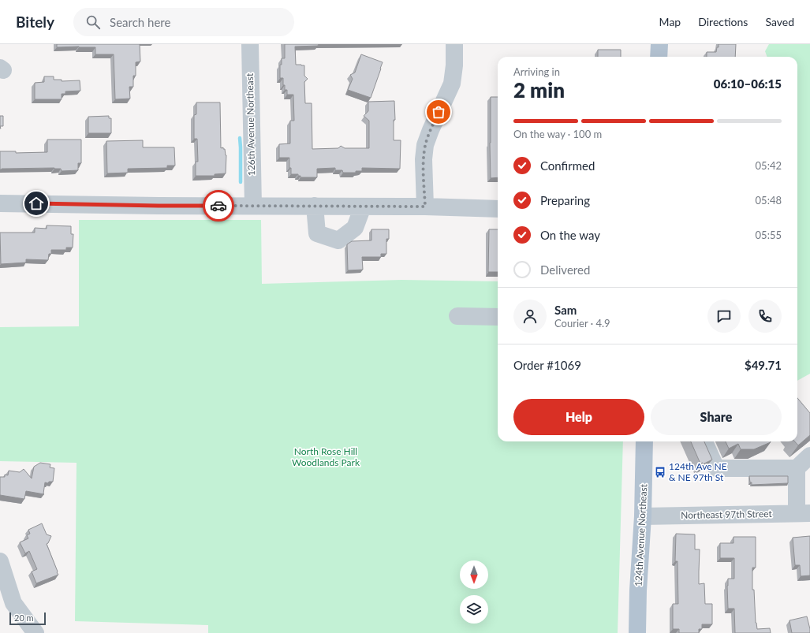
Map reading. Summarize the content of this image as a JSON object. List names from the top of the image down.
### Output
{
  "streets": {
    "main road": ["124th Avenue Northeast"],
    "street": ["126th Avenue Northeast", "Northeast 97th Street"]
  },
  "crossings": [
    ["Northeast 97th Street", "124th Avenue Northeast"]
  ],
  "parks": ["North Rose Hill Woodlands Park"],
  "places": {
    "bus stop": ["124th Ave NE & NE 97th St"]
  },
  "scale_bar": "20 m",
  "north": "bottom",
  "page": {
    "header": "Bitely",
    "search": "Search here",
    "nav": ["Map", "Directions", "Saved"],
    "heading": ["2 min", "Arriving in", "06:10–06:15"],
    "panel": [
      "Sam",
      "Courier · 4.9",
      "Order #1069",
      "$49.71"
    ],
    "bar": "On the way · 100 m",
    "list": [
      ["Confirmed", "05:42"],
      ["Preparing", "05:48"],
      ["On the way", "05:55"],
      "Delivered"
    ],
    "buttons": ["Help", "Share"],
    "scale": "20 m"
  }
}
